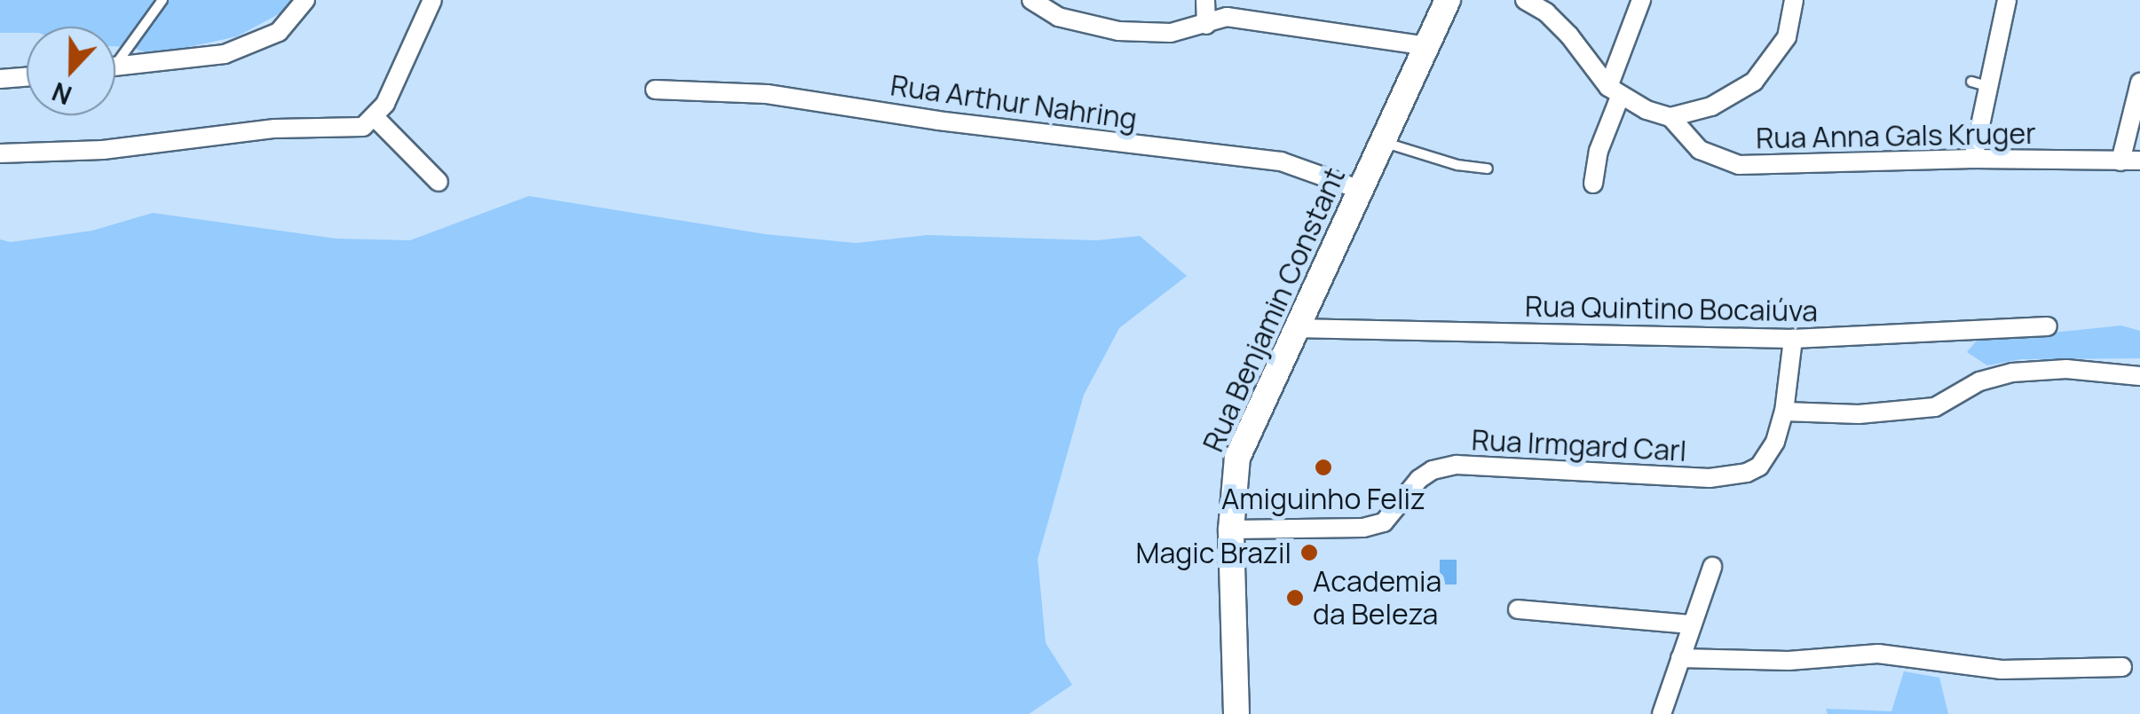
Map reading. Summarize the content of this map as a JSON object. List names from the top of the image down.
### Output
{
  "streets": {
    "main road": ["Rua Benjamin Constant"],
    "street": [
      "Rua Arthur Nahring",
      "Rua Anna Gals Kruger",
      "Rua Quintino Bocaiúva",
      "Rua Irmgard Carl"
    ]
  },
  "crossings": [
    ["Rua Arthur Nahring", "Rua Benjamin Constant"],
    ["Rua Quintino Bocaiúva", "Rua Benjamin Constant"],
    ["Rua Quintino Bocaiúva", "Rua Irmgard Carl"],
    ["Rua Benjamin Constant", "Rua Irmgard Carl"]
  ],
  "places": ["Amiguinho Feliz", "Magic Brazil", "Academia da Beleza"],
  "north": "bottom"
}
